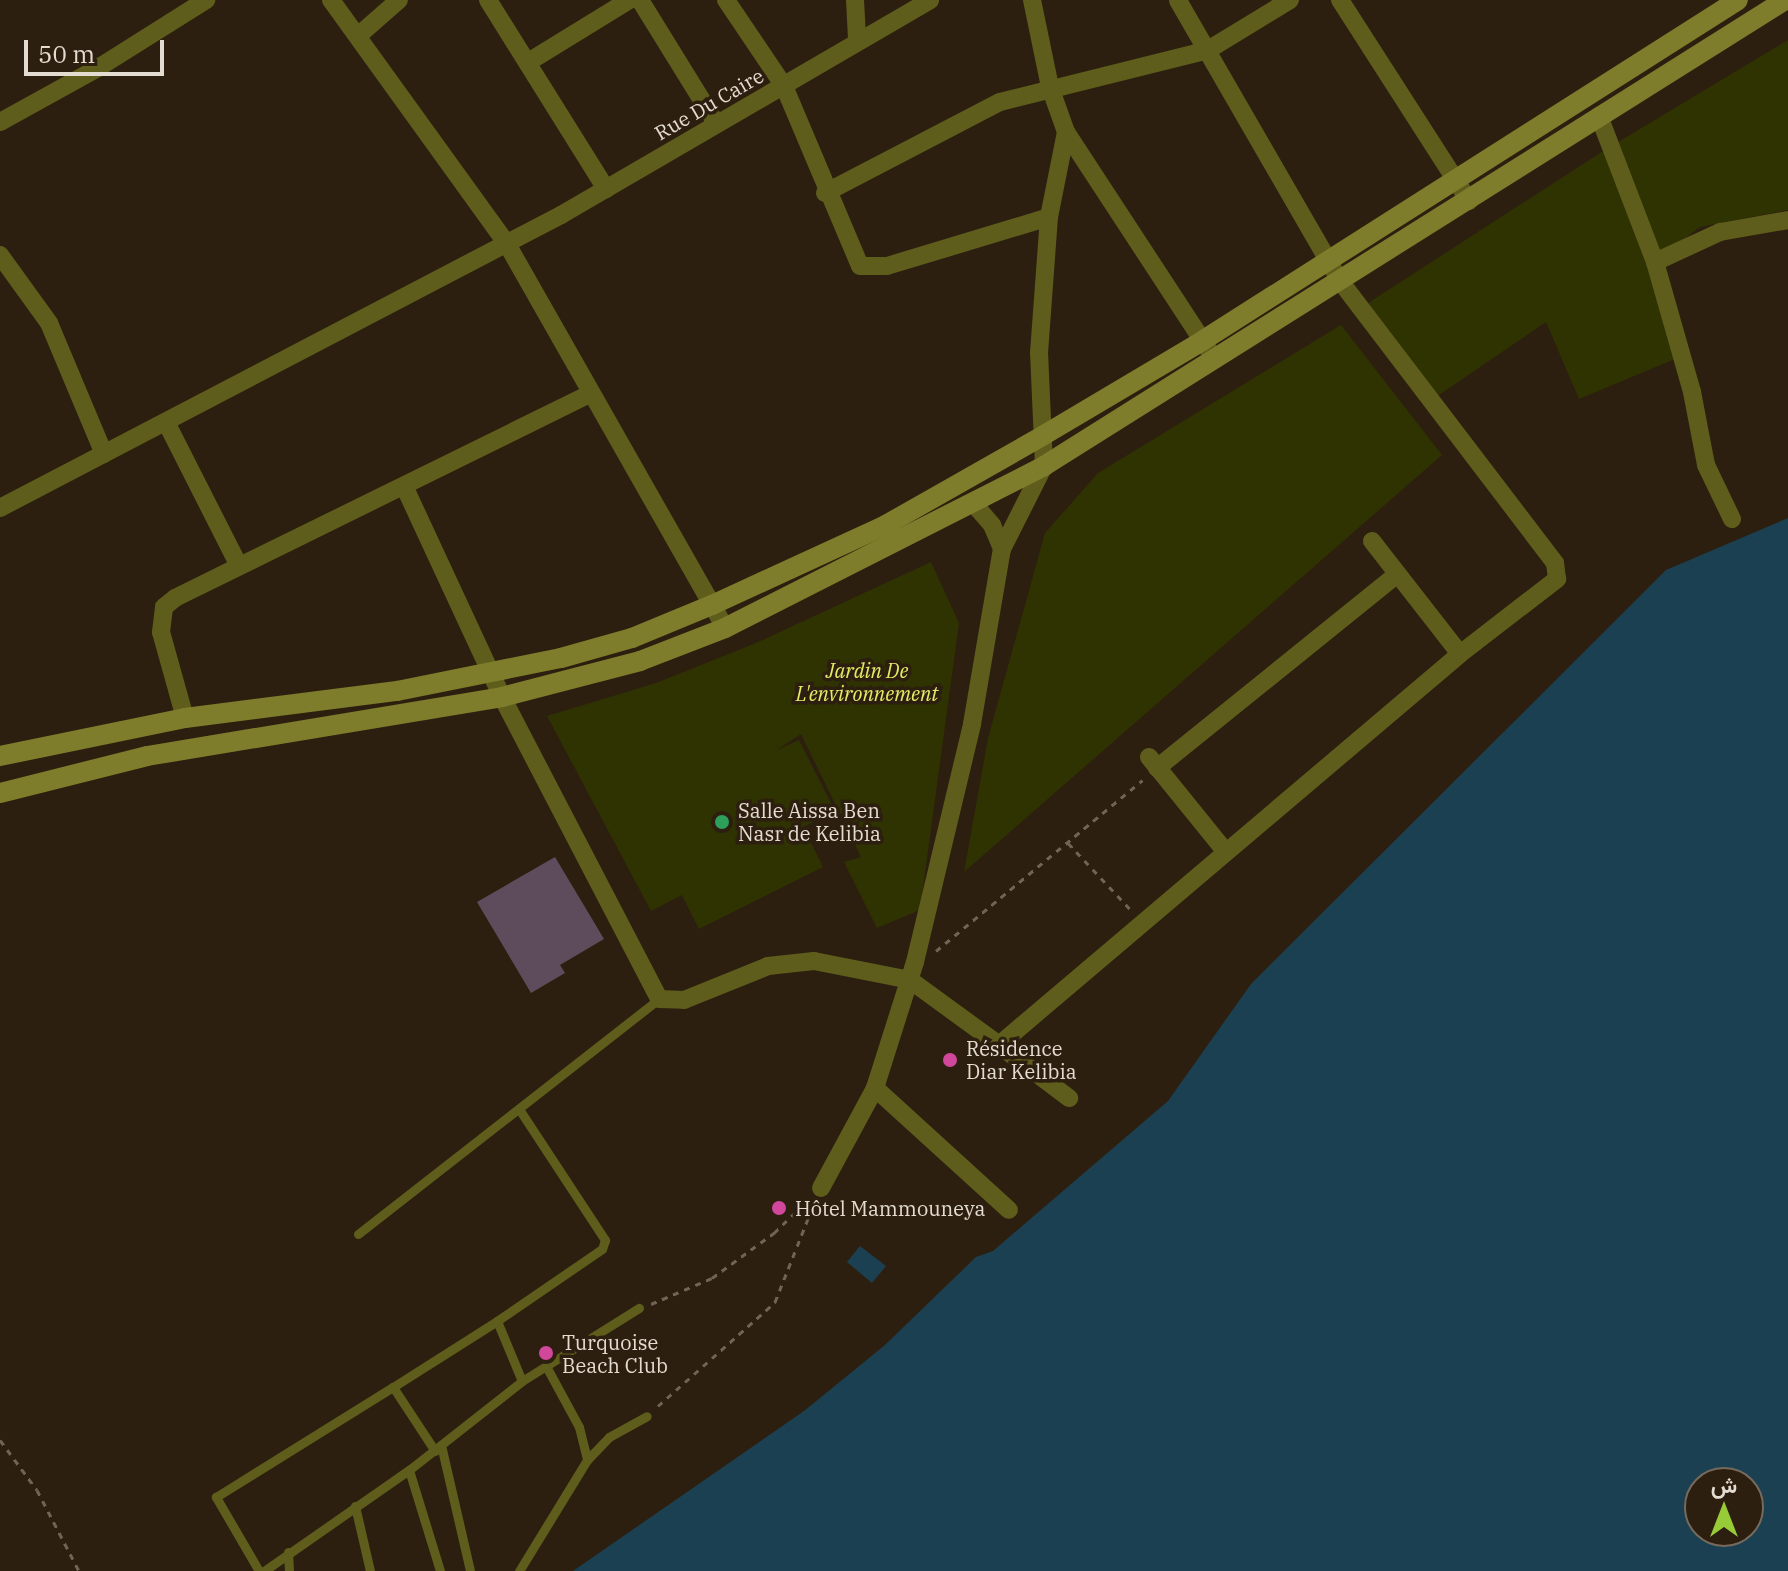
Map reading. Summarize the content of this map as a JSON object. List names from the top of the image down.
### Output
{
  "streets": {
    "street": ["Rue Du Caire"]
  },
  "parks": ["Jardin De L'environnement"],
  "places": [
    "Salle Aissa Ben Nasr de Kelibia",
    "Résidence Diar Kelibia",
    "Hôtel Mammouneya",
    "Turquoise Beach Club"
  ],
  "scale_bar": "50 m",
  "north": "top"
}
